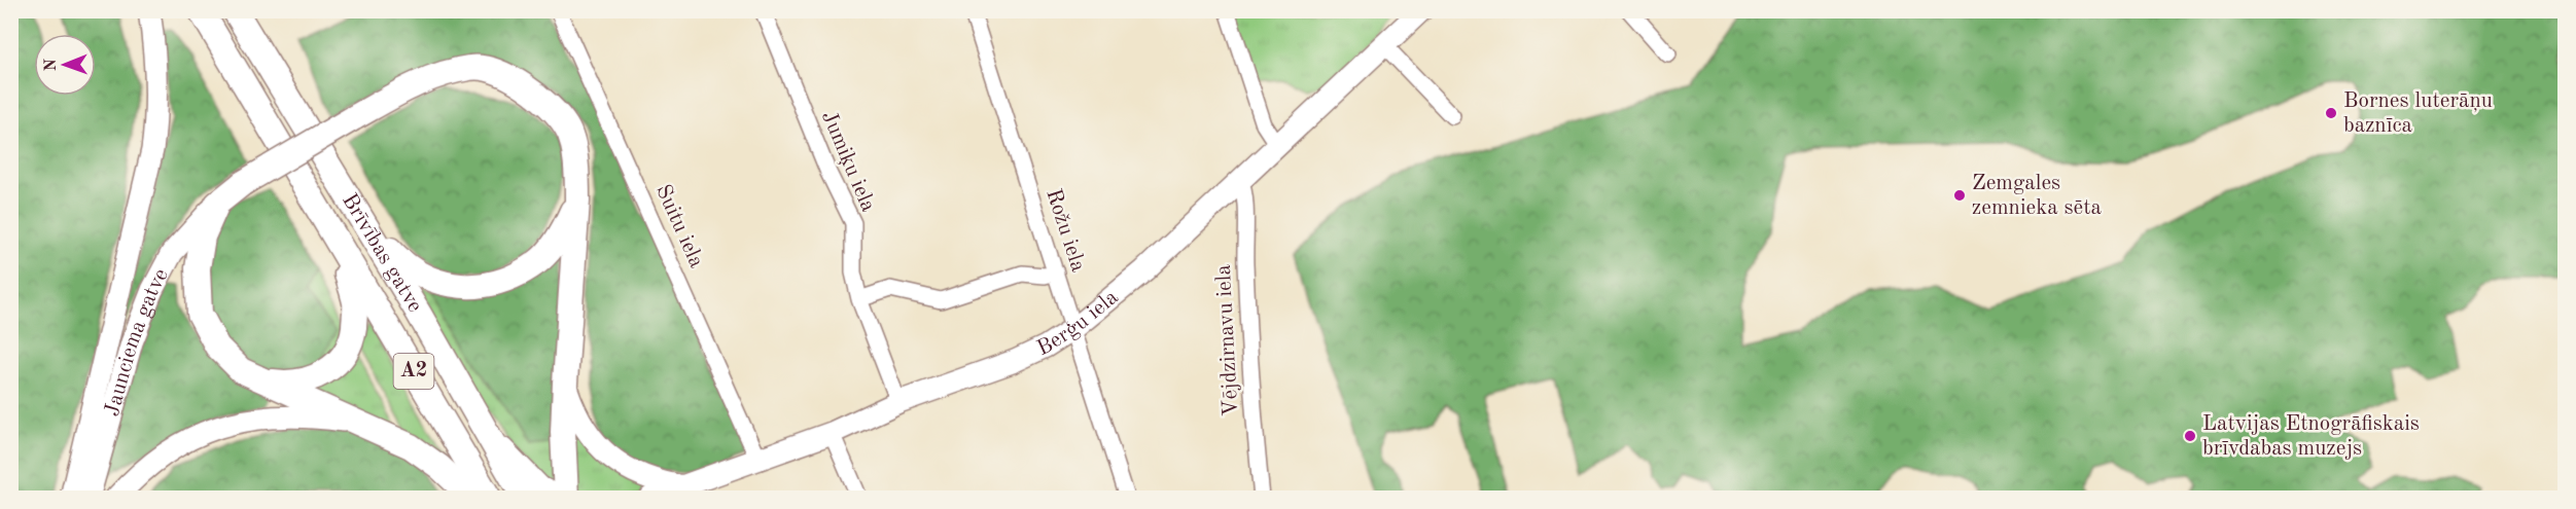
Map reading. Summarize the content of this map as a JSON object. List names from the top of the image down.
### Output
{
  "streets": {
    "highway": ["Brīvības gatve", "A2"],
    "main road": ["Berģu iela", "Jaunciema gatve"],
    "street": [
      "Jumiķu iela",
      "Suitu iela",
      "Rožu iela",
      "Vējdzirnavu iela"
    ]
  },
  "crossings": [
    ["Jumiķu iela", "Berģu iela"],
    ["Suitu iela", "Berģu iela"],
    ["Rožu iela", "Berģu iela"],
    ["Berģu iela", "Vējdzirnavu iela"]
  ],
  "places": ["Bornes luterāņu baznīca", "Zemgales zemnieka sēta", "Latvijas Etnogrāfiskais brīvdabas muzejs"],
  "north": "left"
}
